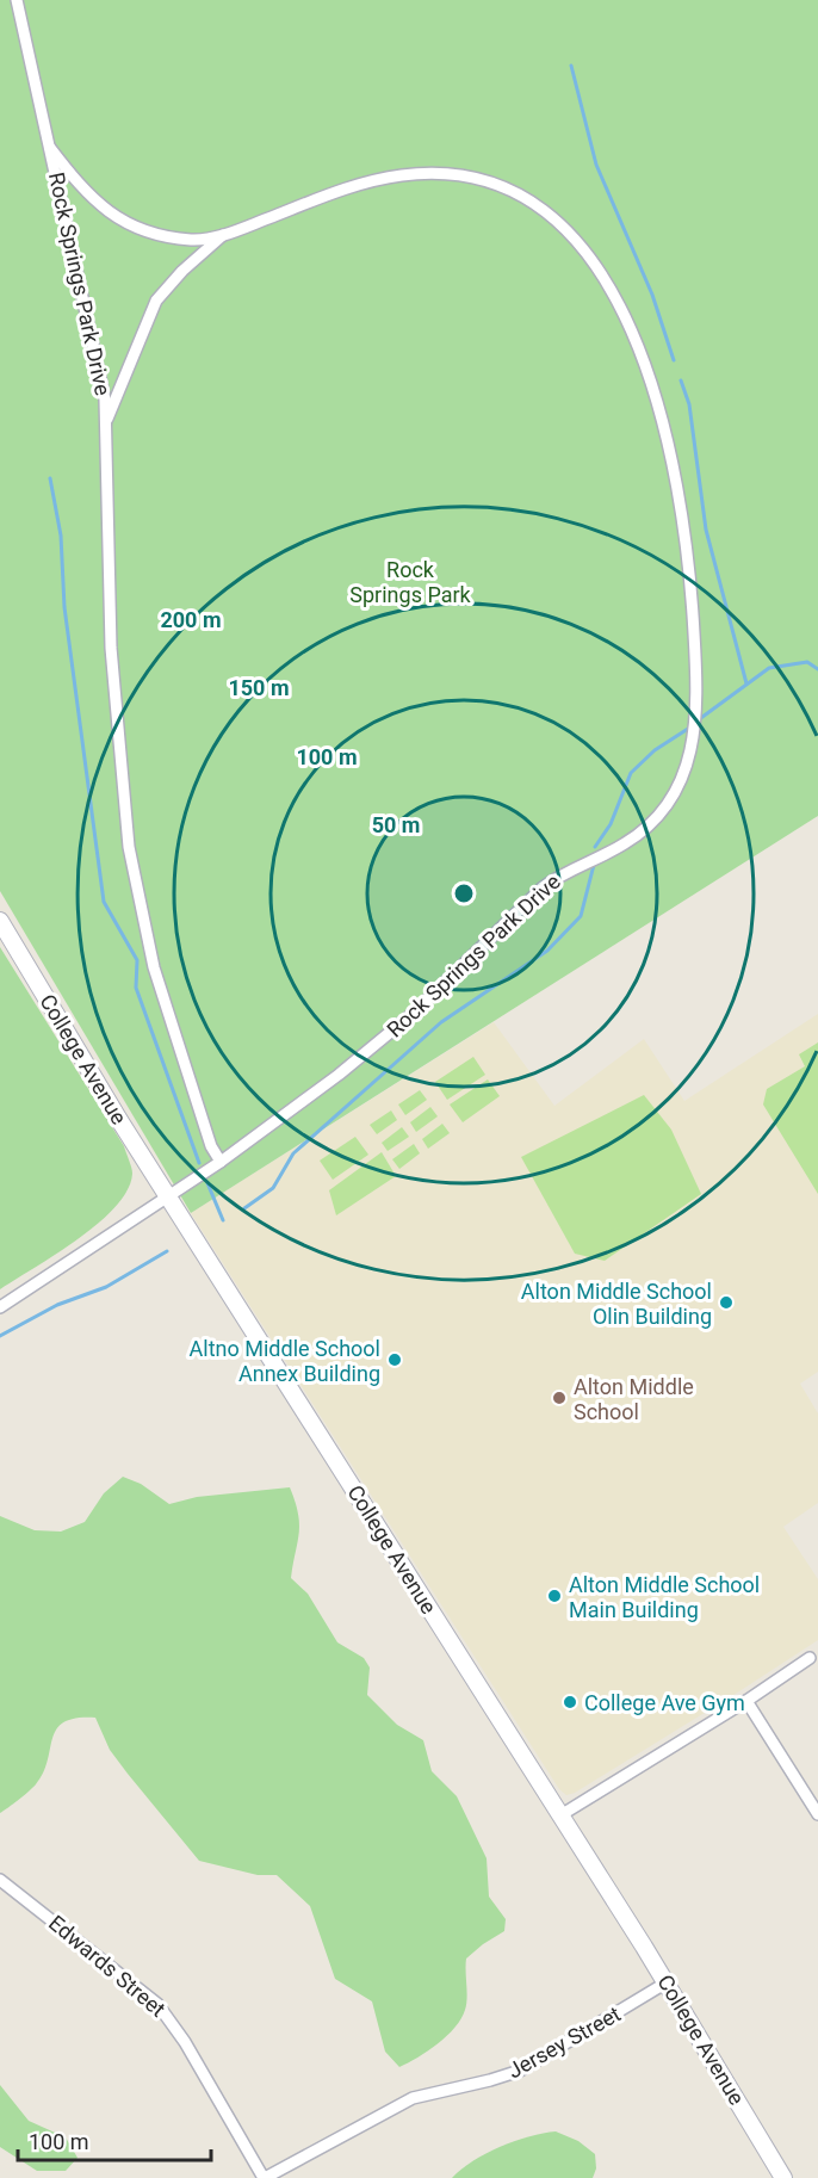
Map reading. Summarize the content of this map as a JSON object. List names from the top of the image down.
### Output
{
  "streets": {
    "main road": ["College Avenue"],
    "street": ["Rock Springs Park Drive", "Edwards Street", "Jersey Street"]
  },
  "crossings": [
    ["Rock Springs Park Drive", "College Avenue"],
    ["College Avenue", "Jersey Street"],
    ["Edwards Street", "Jersey Street"]
  ],
  "parks": ["Rock Springs Park"],
  "places": [
    "Alton Middle School Olin Building",
    "Altno Middle School Annex Building",
    "Alton Middle School",
    "Alton Middle School Main Building",
    "College Ave Gym"
  ],
  "scale_bar": "100 m",
  "rings": [
    "200 m",
    "150 m",
    "100 m",
    "50 m"
  ]
}
